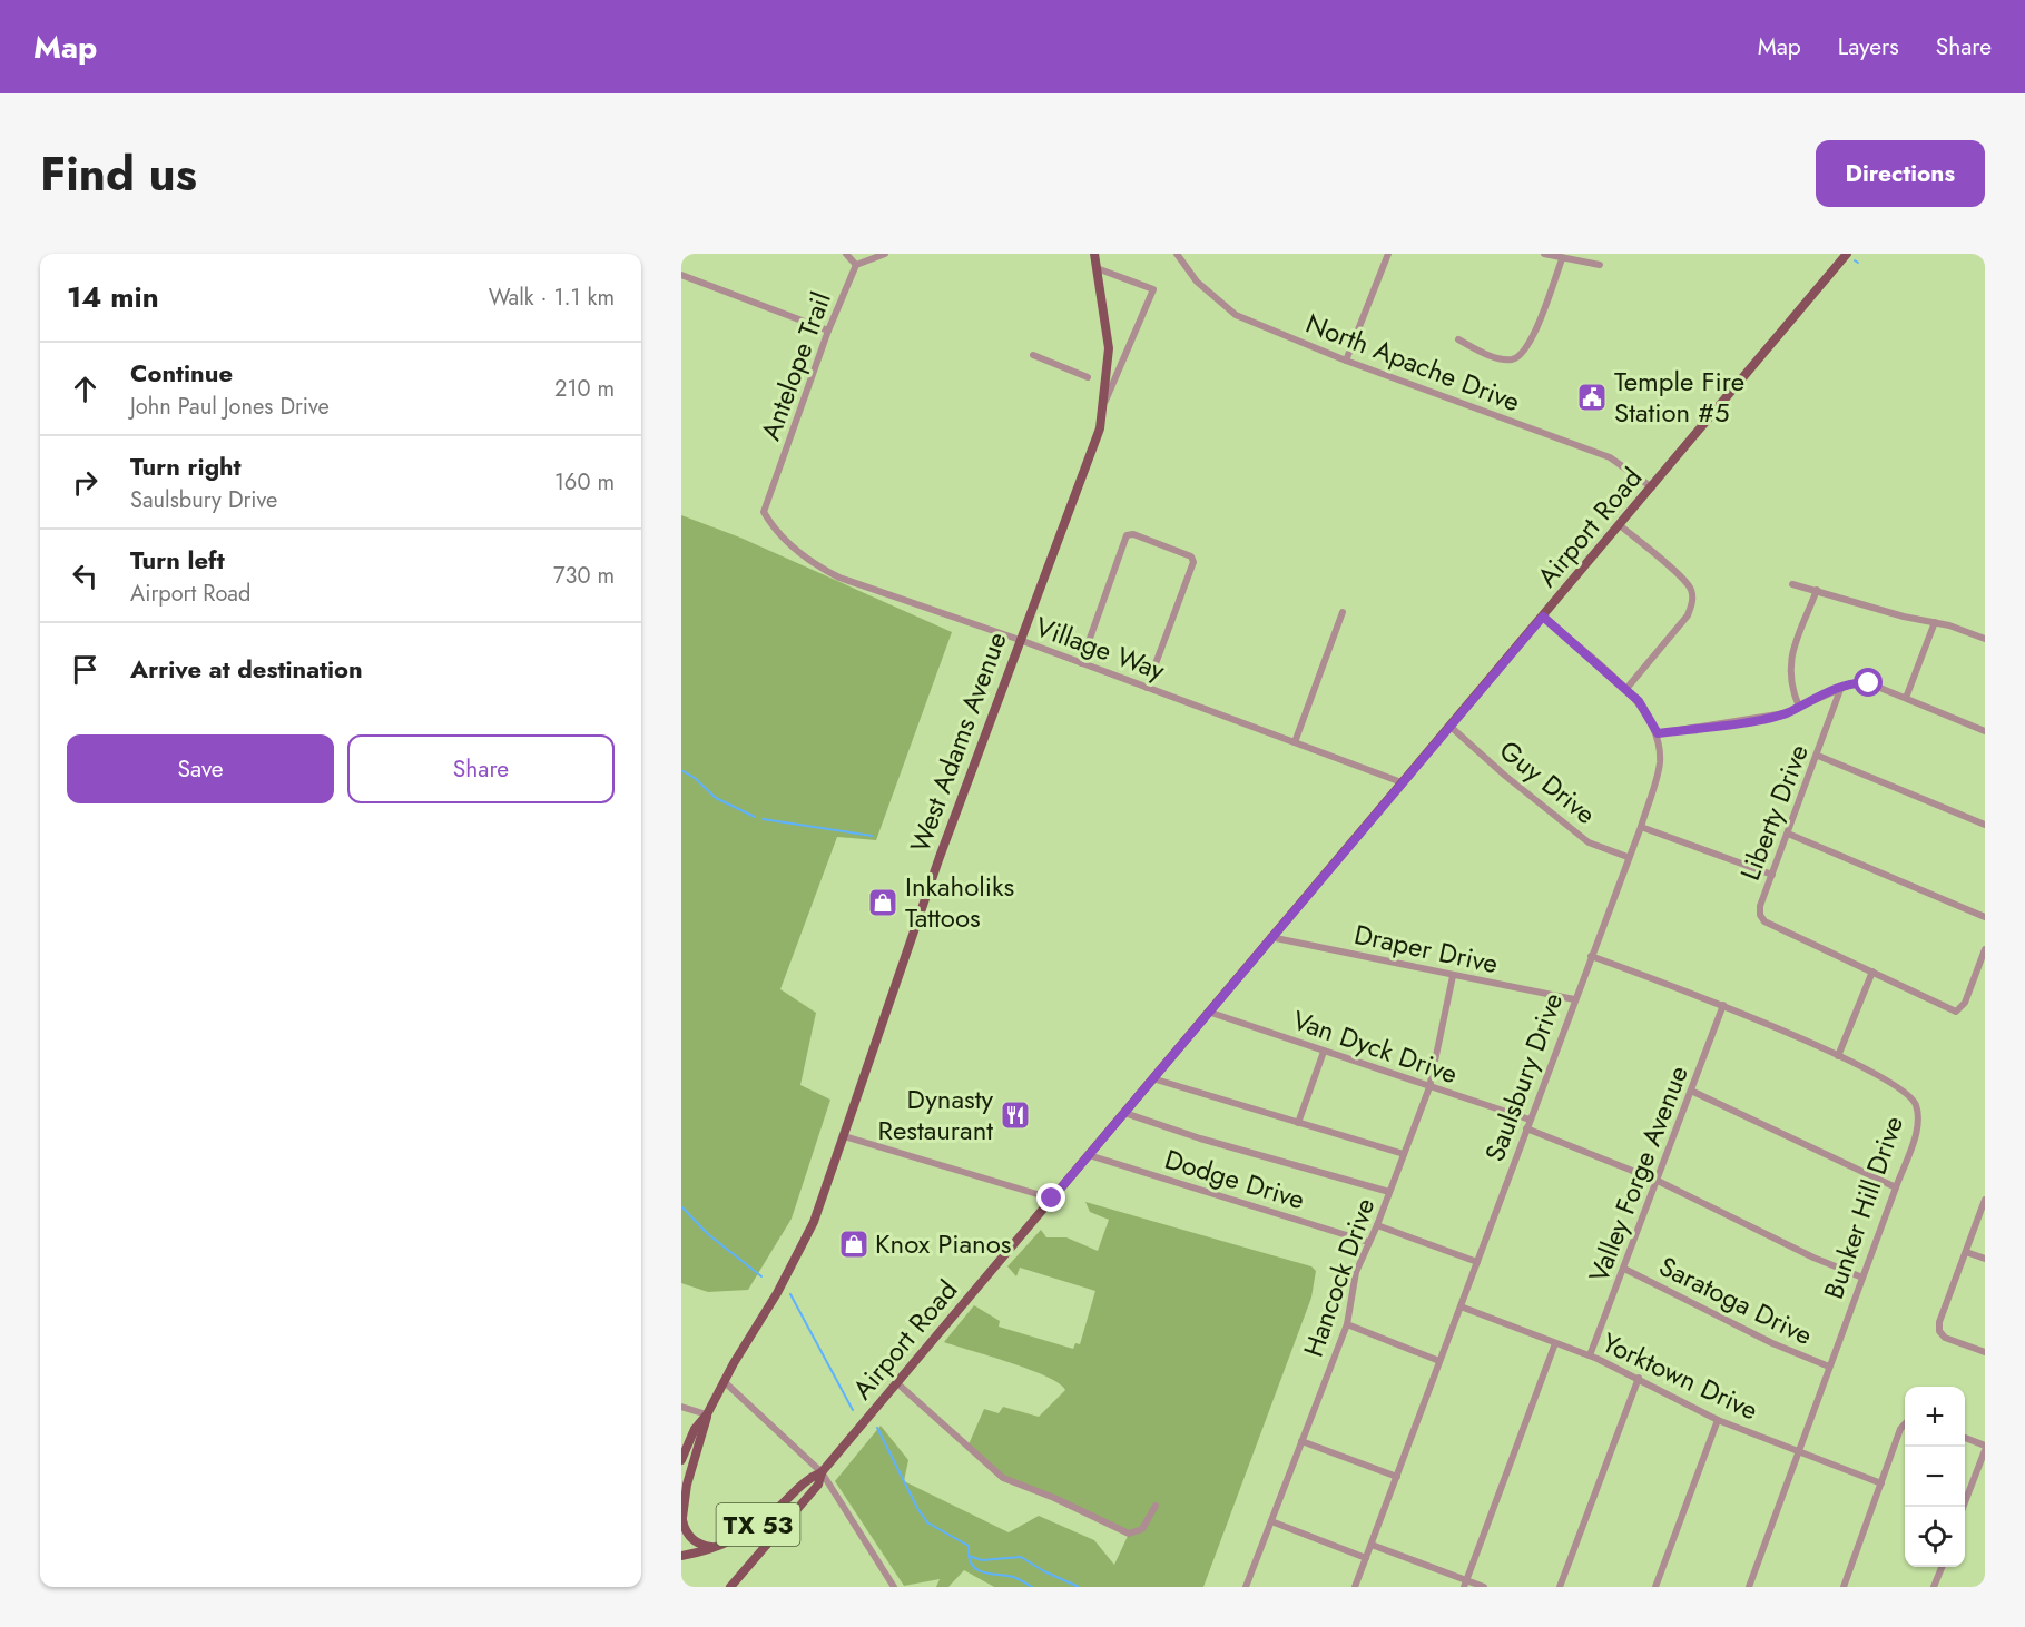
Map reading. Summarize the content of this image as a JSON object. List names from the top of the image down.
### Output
{
  "streets": {
    "main road": ["Airport Road", "West Adams Avenue", "TX 53"],
    "street": [
      "North Apache Drive",
      "Antelope Trail",
      "Village Way",
      "Guy Drive",
      "Liberty Drive",
      "Draper Drive",
      "Van Dyck Drive",
      "Saulsbury Drive",
      "Valley Forge Avenue",
      "Dodge Drive",
      "Bunker Hill Drive",
      "Hancock Drive",
      "Saratoga Drive",
      "Yorktown Drive"
    ]
  },
  "crossings": [
    ["North Apache Drive", "Airport Road"],
    ["Antelope Trail", "Village Way"],
    ["Airport Road", "Village Way"],
    ["Airport Road", "Guy Drive"],
    ["Airport Road", "Draper Drive"],
    ["Airport Road", "Van Dyck Drive"],
    ["Airport Road", "Saulsbury Drive"],
    ["Airport Road", "Dodge Drive"],
    ["Village Way", "West Adams Avenue"],
    ["Guy Drive", "Saulsbury Drive"],
    ["Draper Drive", "Saulsbury Drive"],
    ["Draper Drive", "Hancock Drive"],
    ["Van Dyck Drive", "Saulsbury Drive"],
    ["Van Dyck Drive", "Hancock Drive"],
    ["Saulsbury Drive", "Bunker Hill Drive"],
    ["Saulsbury Drive", "Yorktown Drive"],
    ["Valley Forge Avenue", "Bunker Hill Drive"],
    ["Valley Forge Avenue", "Saratoga Drive"],
    ["Valley Forge Avenue", "Yorktown Drive"],
    ["Dodge Drive", "Hancock Drive"],
    ["Bunker Hill Drive", "Saratoga Drive"],
    ["Bunker Hill Drive", "Yorktown Drive"]
  ],
  "places": {
    "public building": ["Temple Fire Station #5"],
    "shop": ["Inkaholiks Tattoos", "Knox Pianos"],
    "restaurant": ["Dynasty Restaurant"]
  },
  "page": {
    "header": "Map",
    "nav": ["Map", "Layers", "Share"],
    "title": "Find us",
    "buttons": [
      "Directions",
      ["Save", "Share"]
    ],
    "heading": ["14 min", "Walk · 1.1 km"],
    "list": [
      ["Continue", "John Paul Jones Drive", "210 m"],
      ["Turn right", "Saulsbury Drive", "160 m"],
      ["Turn left", "Airport Road", "730 m"],
      "Arrive at destination"
    ],
    "map_buttons": ["+", "−"]
  }
}
